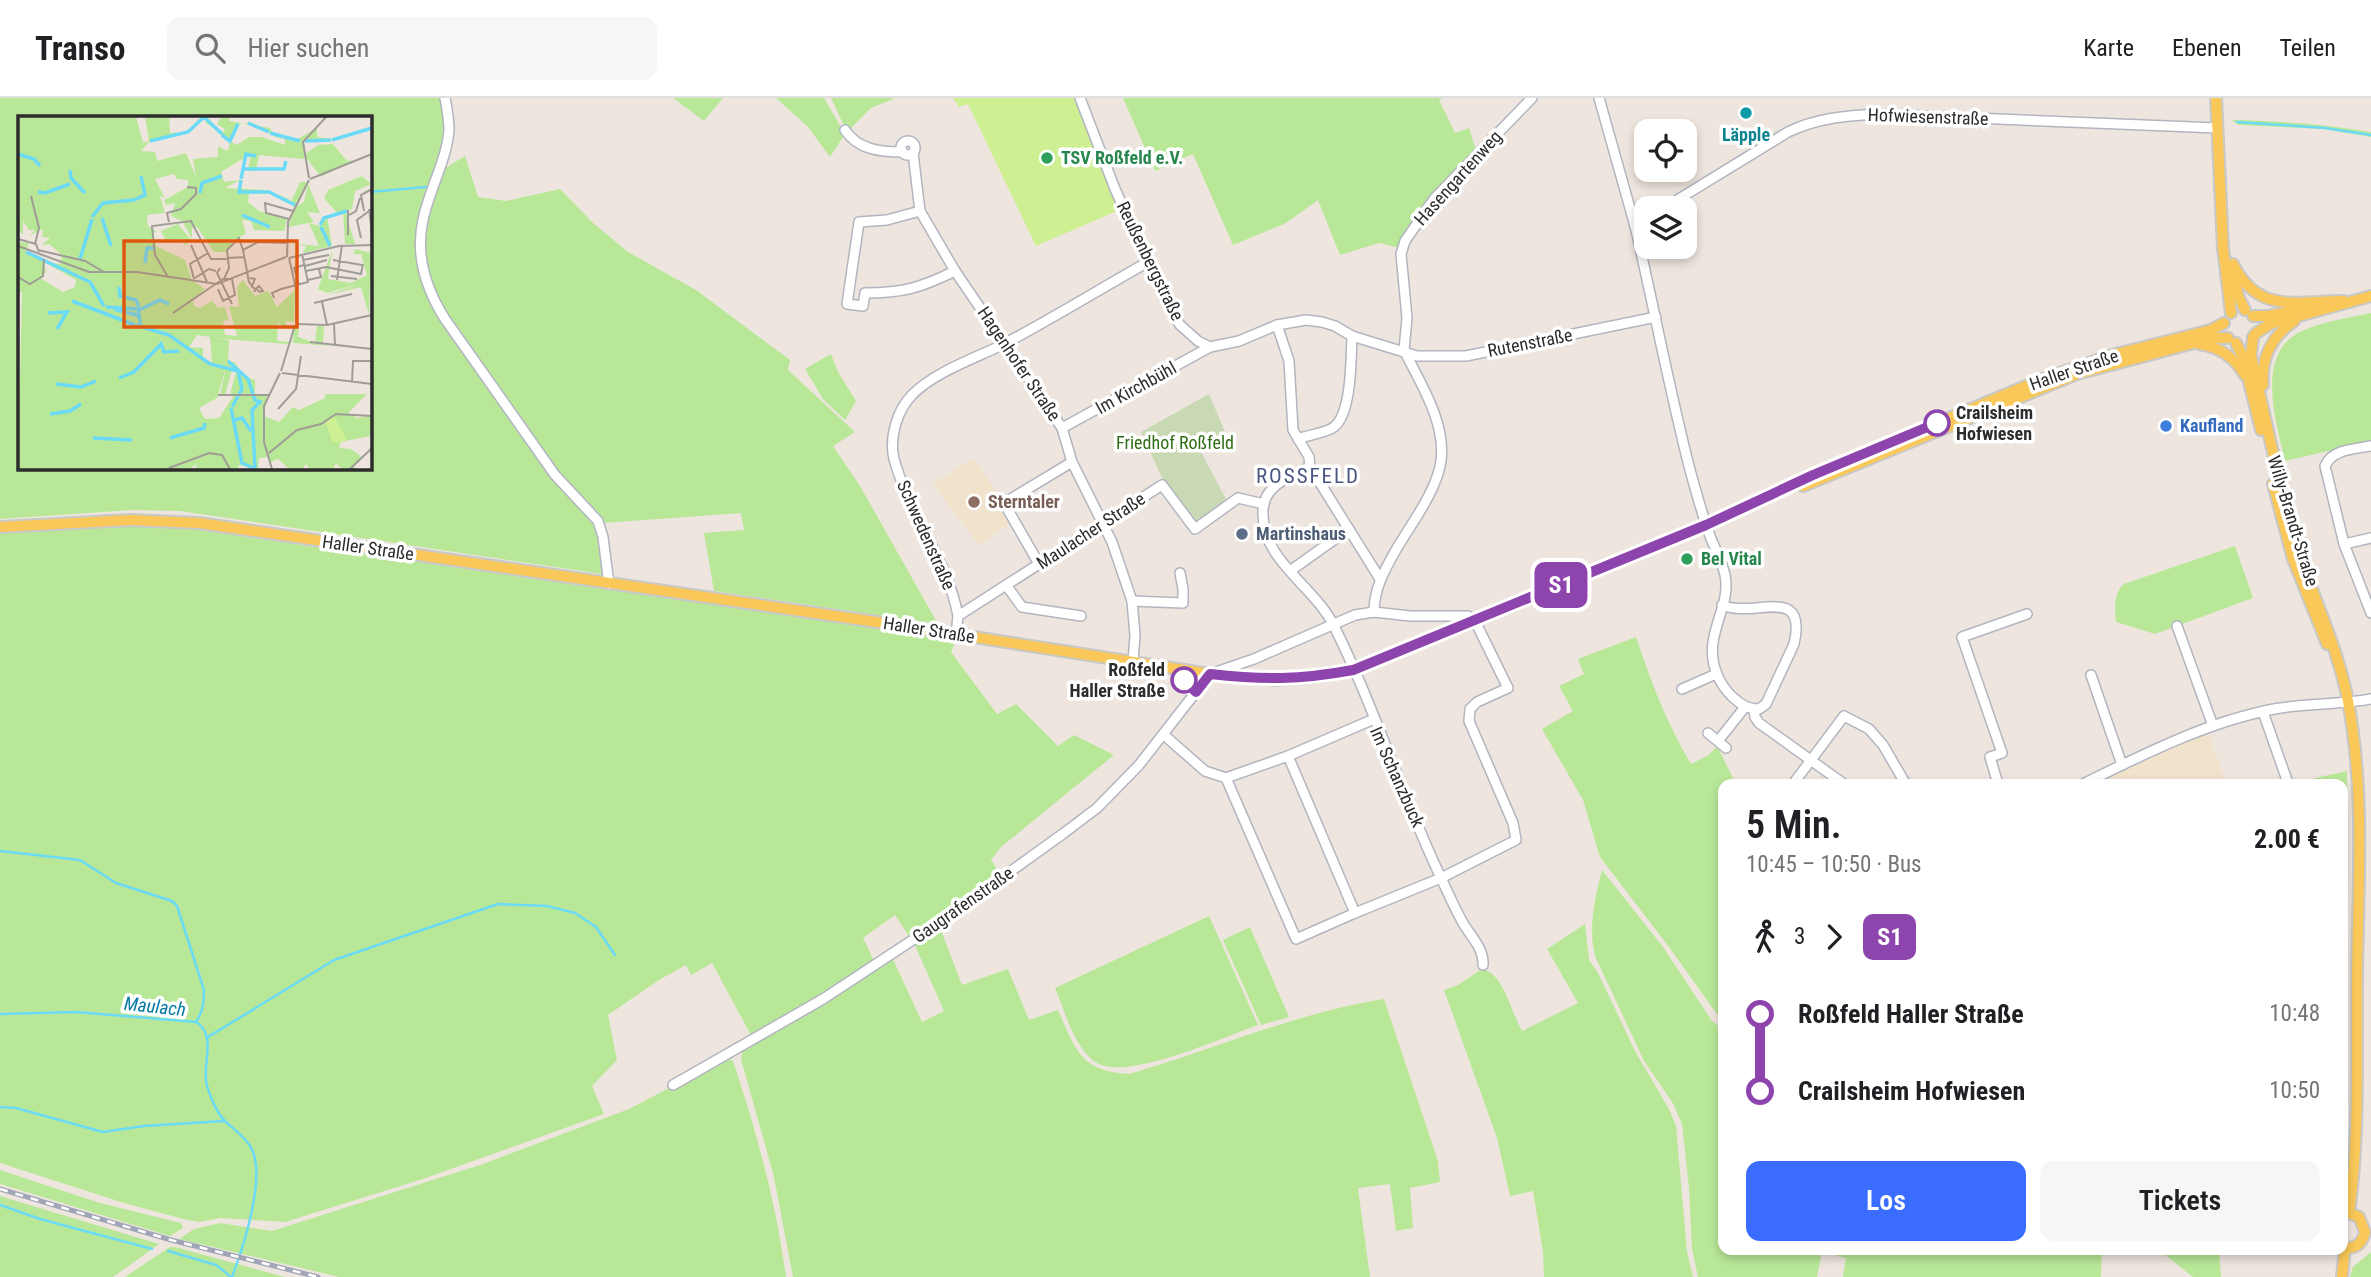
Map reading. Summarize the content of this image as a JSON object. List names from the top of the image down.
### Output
{
  "streets": {
    "main road": ["Haller Straße", "Willy-Brandt-Straße"],
    "street": [
      "Hofwiesenstraße",
      "Hasengartenweg",
      "Reußenbergstraße",
      "Rutenstraße",
      "Hagenhofer Straße",
      "Im Kirchbühl",
      "Maulacher Straße",
      "Schwedenstraße",
      "Im Schanzbuck",
      "Gaugrafenstraße"
    ]
  },
  "crossings": [
    ["Hasengartenweg", "Rutenstraße"],
    ["Reußenbergstraße", "Im Kirchbühl"],
    ["Reußenbergstraße", "Schwedenstraße"],
    ["Hagenhofer Straße", "Haller Straße"],
    ["Hagenhofer Straße", "Im Kirchbühl"],
    ["Hagenhofer Straße", "Maulacher Straße"],
    ["Hagenhofer Straße", "Schwedenstraße"],
    ["Haller Straße", "Willy-Brandt-Straße"],
    ["Haller Straße", "Gaugrafenstraße"],
    ["Maulacher Straße", "Schwedenstraße"]
  ],
  "districts": ["ROSSFELD"],
  "water": ["Maulach"],
  "parks": ["Friedhof Roßfeld"],
  "places": [
    "Läpple",
    "TSV Roßfeld e.V.",
    "Crailsheim Hofwiesen",
    "Kaufland",
    "Sterntaler",
    "Martinshaus",
    "Bel Vital",
    "Roßfeld Haller Straße"
  ],
  "lines": ["bus line S1"],
  "page": {
    "header": "Transo",
    "search": "Hier suchen",
    "nav": ["Karte", "Ebenen", "Teilen"],
    "on_map": "S1",
    "heading": ["5 Min.", "10:45 – 10:50 · Bus", "2.00 €"],
    "legs": ["3", "S1"],
    "list": [
      {
        "name": "Roßfeld Haller Straße",
        "value": "10:48"
      },
      {
        "name": "Crailsheim Hofwiesen",
        "value": "10:50"
      }
    ],
    "buttons": ["Los", "Tickets"]
  }
}
